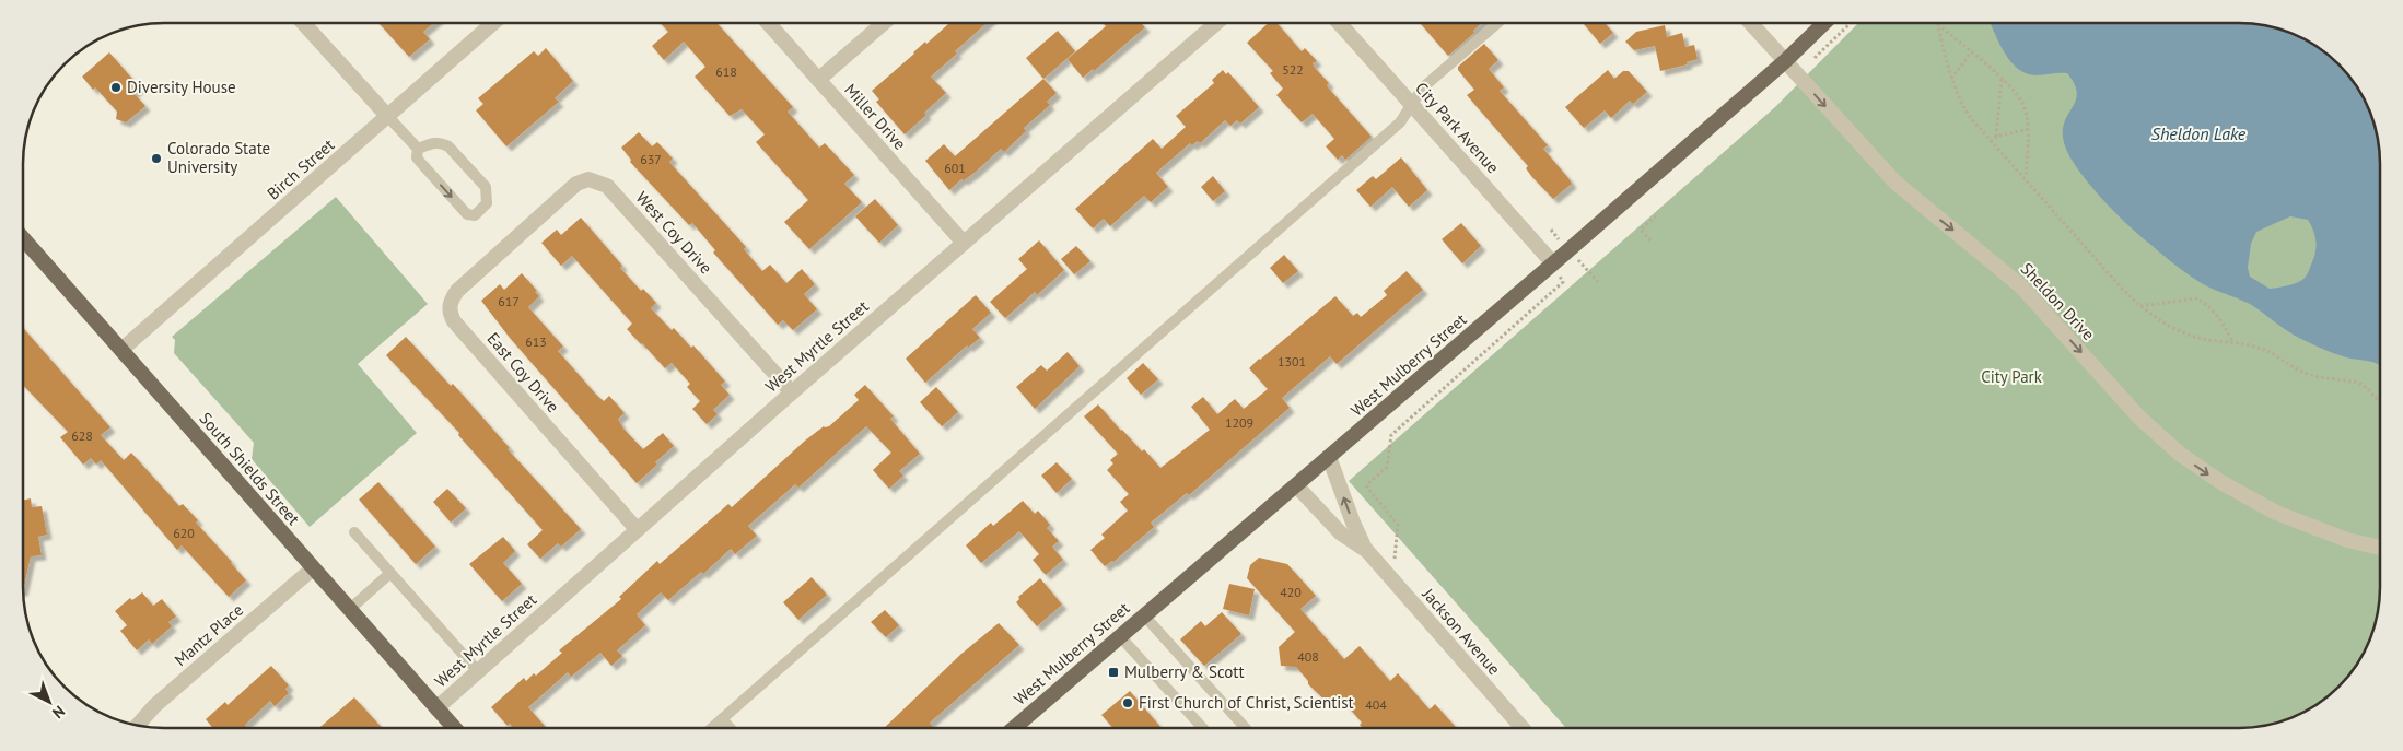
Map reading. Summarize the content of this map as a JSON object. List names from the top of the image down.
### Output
{
  "streets": {
    "main road": ["West Mulberry Street", "South Shields Street"],
    "street": [
      "Miller Drive",
      "City Park Avenue",
      "Birch Street",
      "West Coy Drive",
      "Sheldon Drive",
      "West Myrtle Street",
      "East Coy Drive",
      "Jackson Avenue",
      "Mantz Place"
    ]
  },
  "crossings": [
    ["Miller Drive", "West Myrtle Street"],
    ["City Park Avenue", "West Mulberry Street"],
    ["Birch Street", "South Shields Street"],
    ["West Coy Drive", "West Myrtle Street"],
    ["West Coy Drive", "East Coy Drive"],
    ["Sheldon Drive", "West Mulberry Street"],
    ["West Myrtle Street", "East Coy Drive"],
    ["West Myrtle Street", "South Shields Street"],
    ["West Mulberry Street", "Jackson Avenue"],
    ["South Shields Street", "Mantz Place"]
  ],
  "one_way": ["Sheldon Drive"],
  "water": ["Sheldon Lake"],
  "parks": ["City Park"],
  "places": {
    "other": ["Diversity House", "Colorado State University", "First Church of Christ, Scientist"],
    "transit": ["Mulberry & Scott"]
  },
  "house_numbers": [
    "522",
    "618",
    "637",
    "601",
    "617",
    "613",
    "1301",
    "1209",
    "628",
    "620",
    "420",
    "408",
    "404"
  ],
  "north": "bottom right"
}
